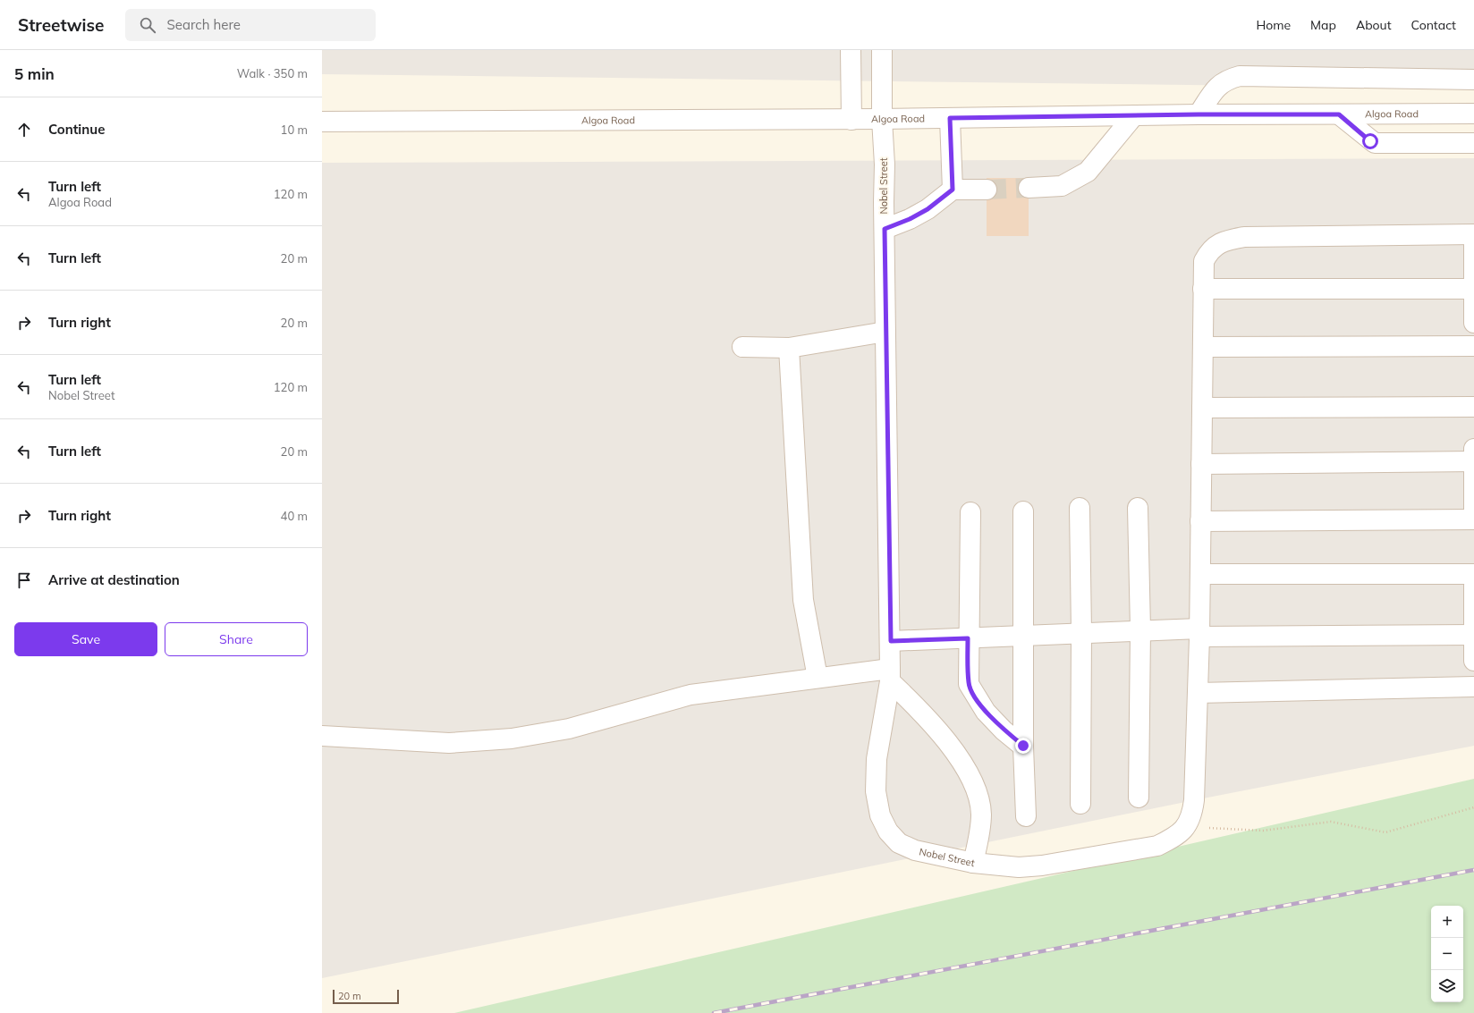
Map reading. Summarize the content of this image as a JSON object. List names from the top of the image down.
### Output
{
  "streets": {
    "street": ["Algoa Road", "Nobel Street"]
  },
  "crossings": [
    ["Algoa Road", "Nobel Street"]
  ],
  "scale_bar": "20 m",
  "page": {
    "header": "Streetwise",
    "search": "Search here",
    "nav": [
      "Home",
      "Map",
      "About",
      "Contact"
    ],
    "heading": ["5 min", "Walk · 350 m"],
    "list": [
      ["Continue", "10 m"],
      ["Turn left", "Algoa Road", "120 m"],
      ["Turn left", "20 m"],
      ["Turn right", "20 m"],
      ["Turn left", "Nobel Street", "120 m"],
      ["Turn left", "20 m"],
      ["Turn right", "40 m"],
      "Arrive at destination"
    ],
    "buttons": ["Save", "Share"],
    "map_buttons": ["+", "−"],
    "scale": "20 m"
  }
}
